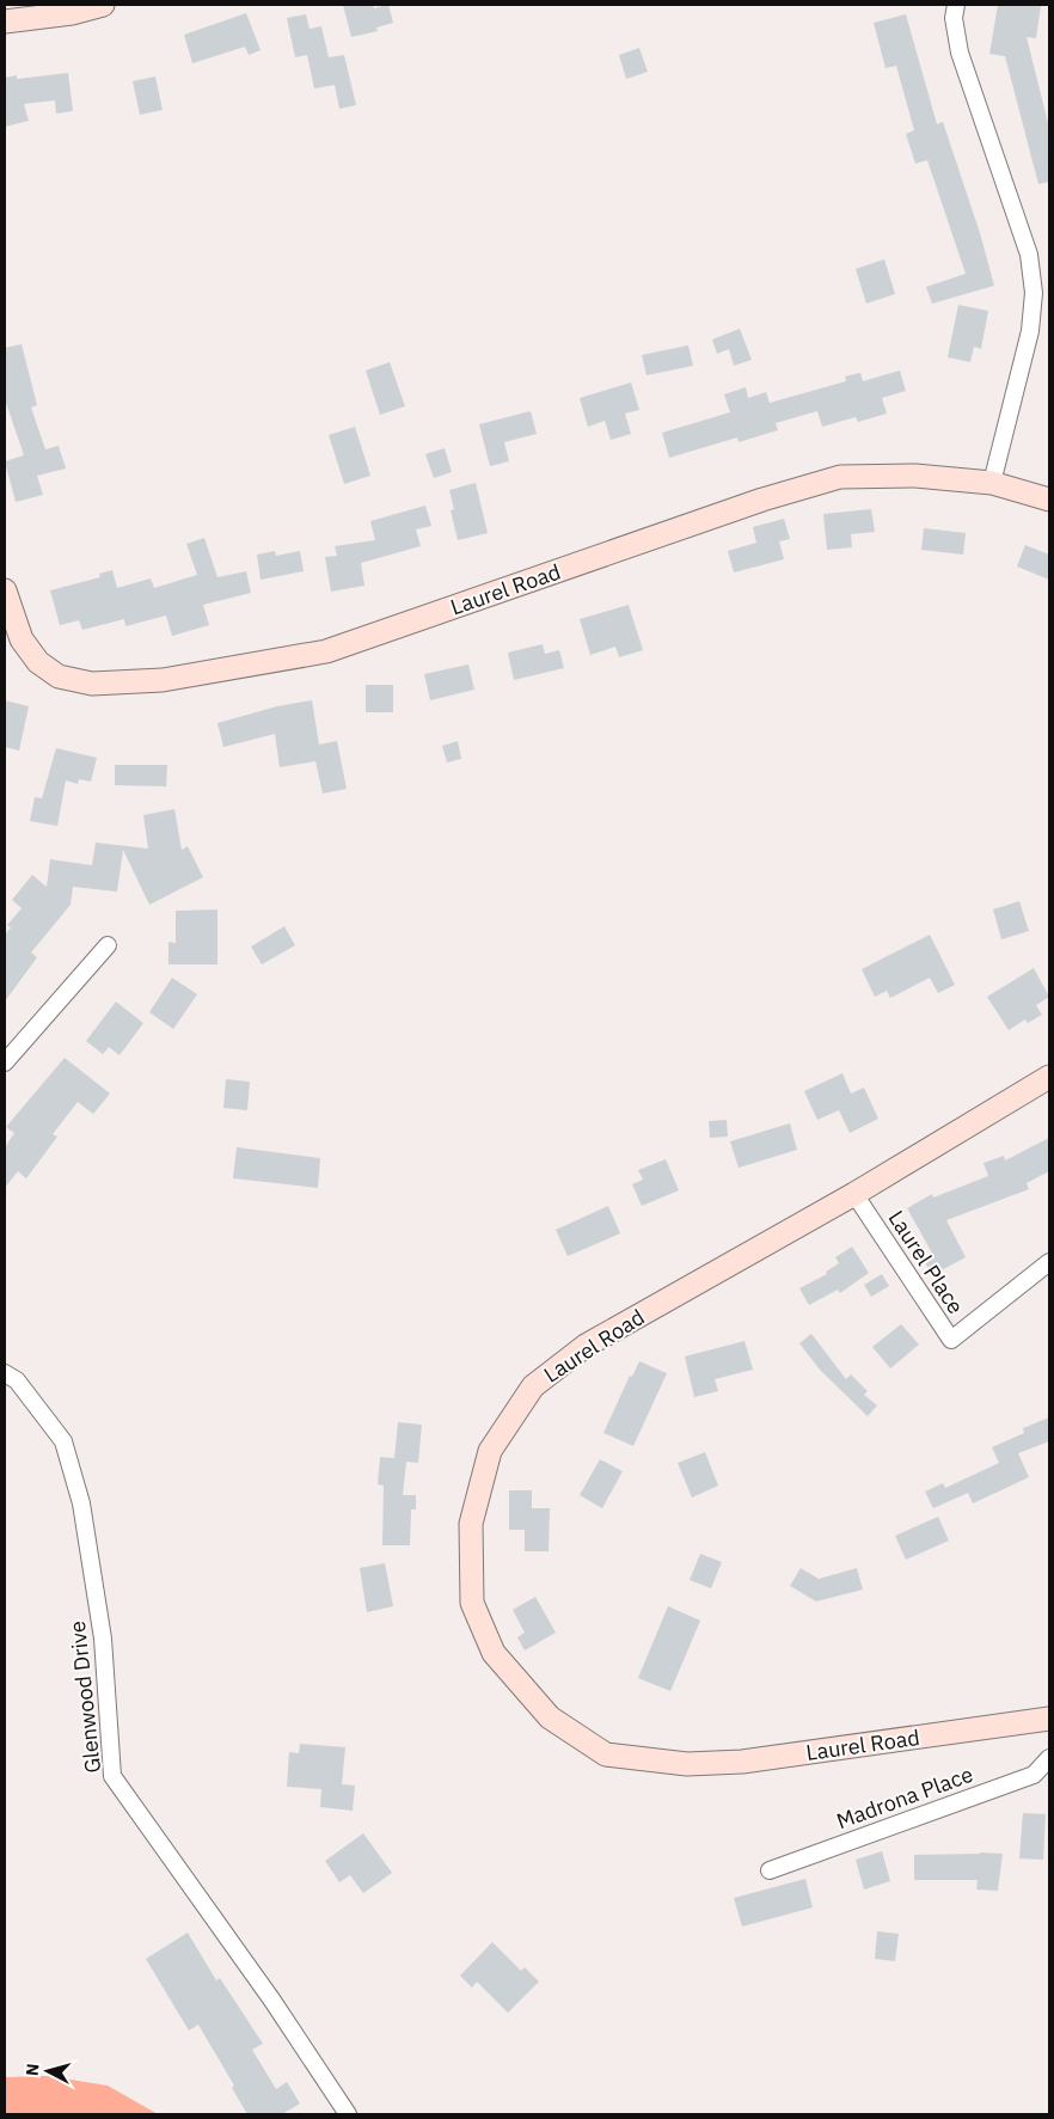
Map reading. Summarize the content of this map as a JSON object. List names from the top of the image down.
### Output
{
  "streets": {
    "street": [
      "Laurel Road",
      "Laurel Place",
      "Glenwood Drive",
      "Madrona Place"
    ]
  },
  "crossings": [
    ["Laurel Road", "Laurel Place"]
  ],
  "north": "left"
}
